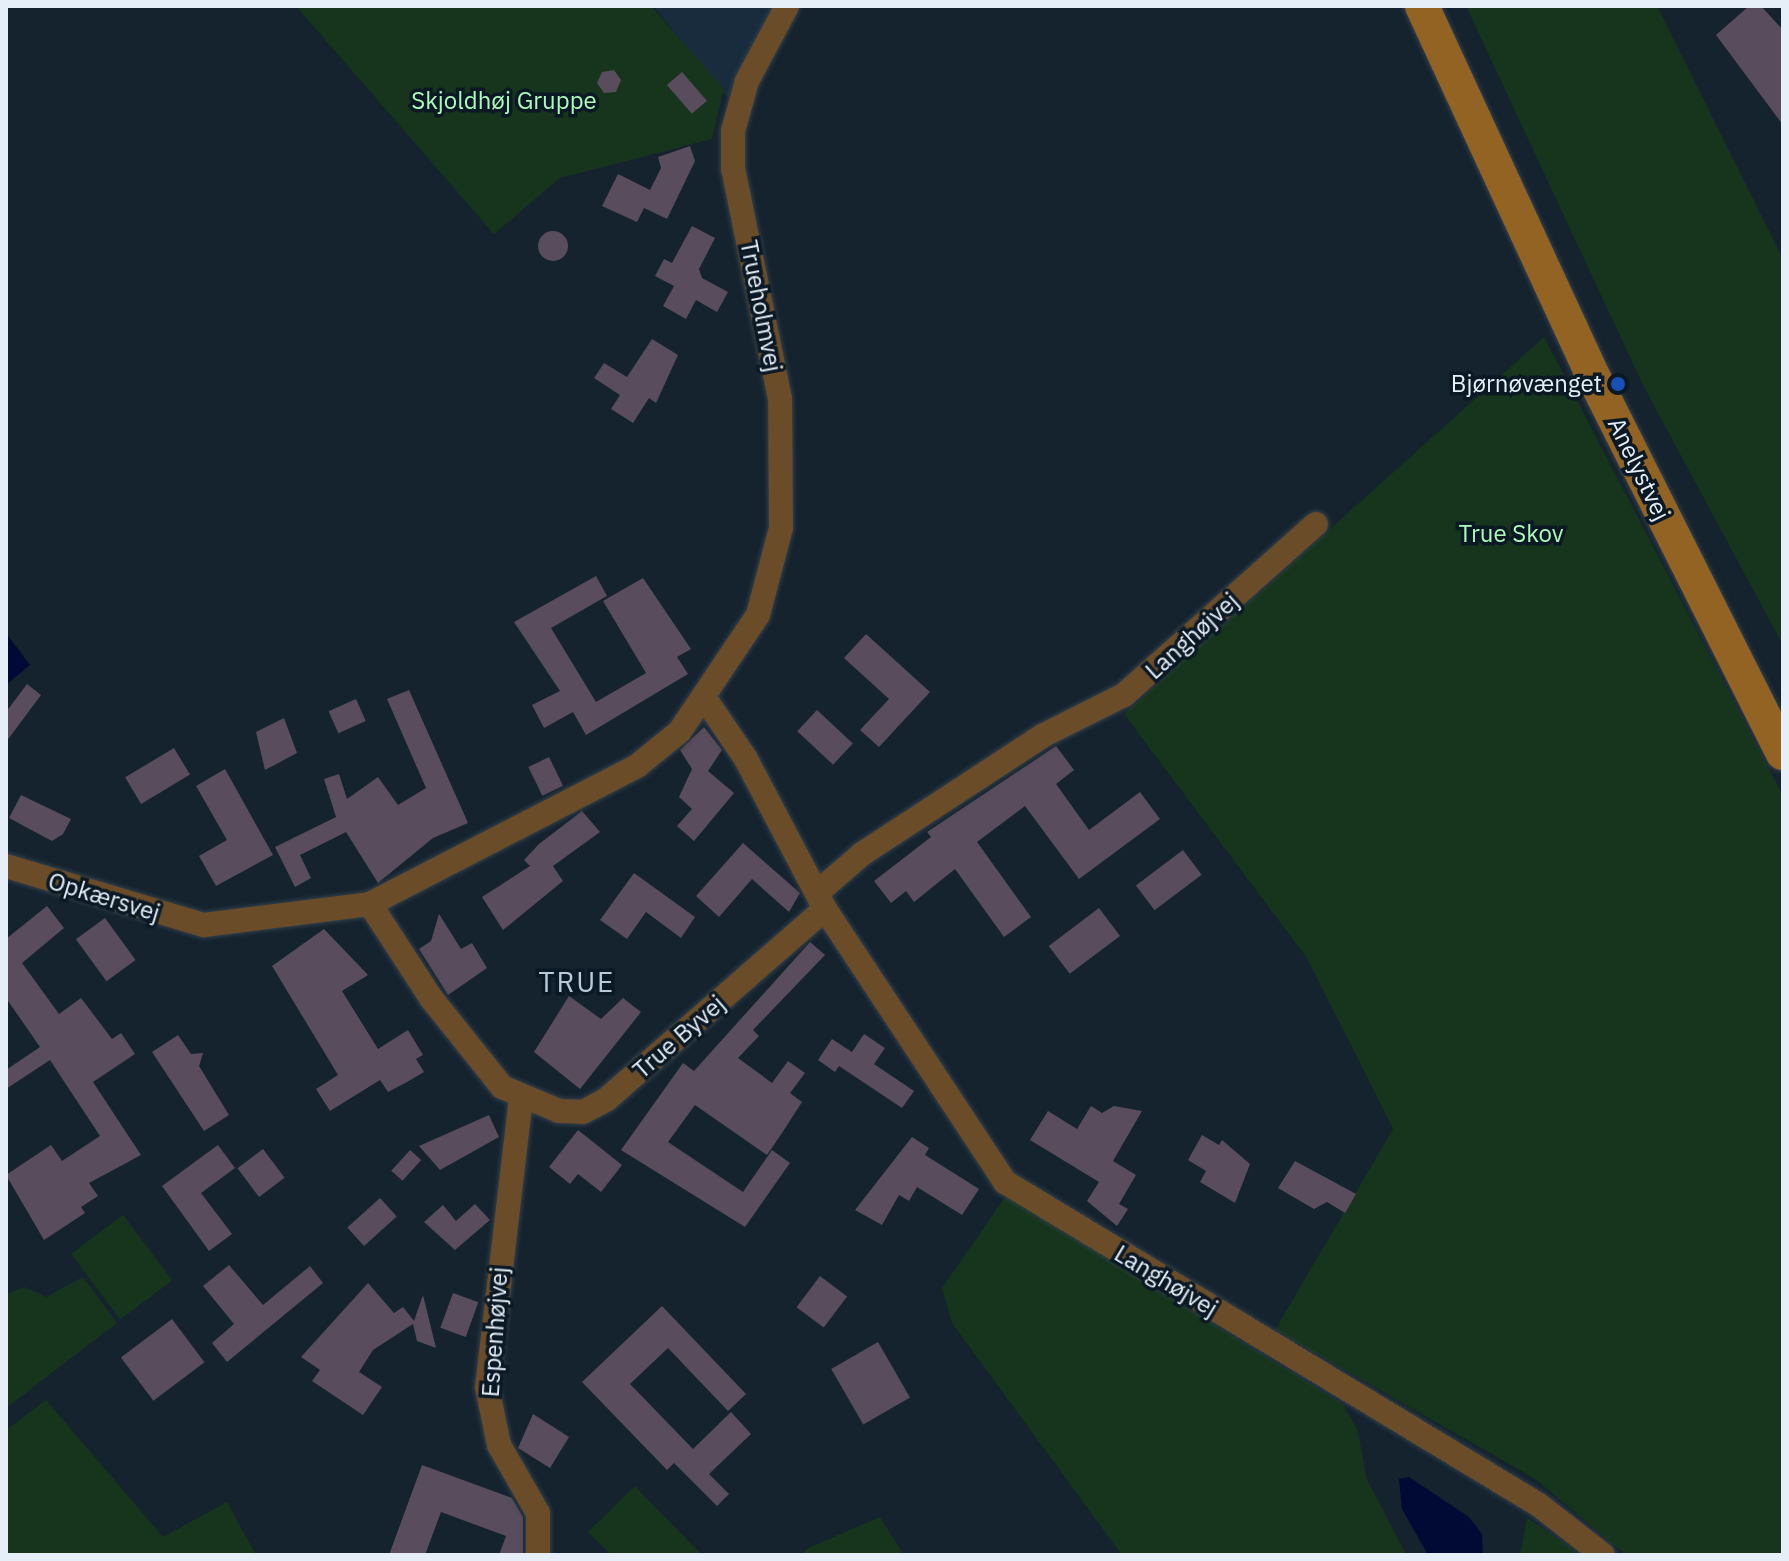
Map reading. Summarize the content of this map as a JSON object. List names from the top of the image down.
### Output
{
  "streets": {
    "street": [
      "Trueholmvej",
      "Anelystvej",
      "Langhøjvej",
      "Opkærsvej",
      "True Byvej",
      "Espenhøjvej"
    ]
  },
  "crossings": [
    ["Langhøjvej", "True Byvej"],
    ["Opkærsvej", "True Byvej"],
    ["True Byvej", "Espenhøjvej"]
  ],
  "districts": ["TRUE"],
  "parks": ["Skjoldhøj Gruppe", "True Skov"],
  "places": ["Bjørnøvænget"]
}
